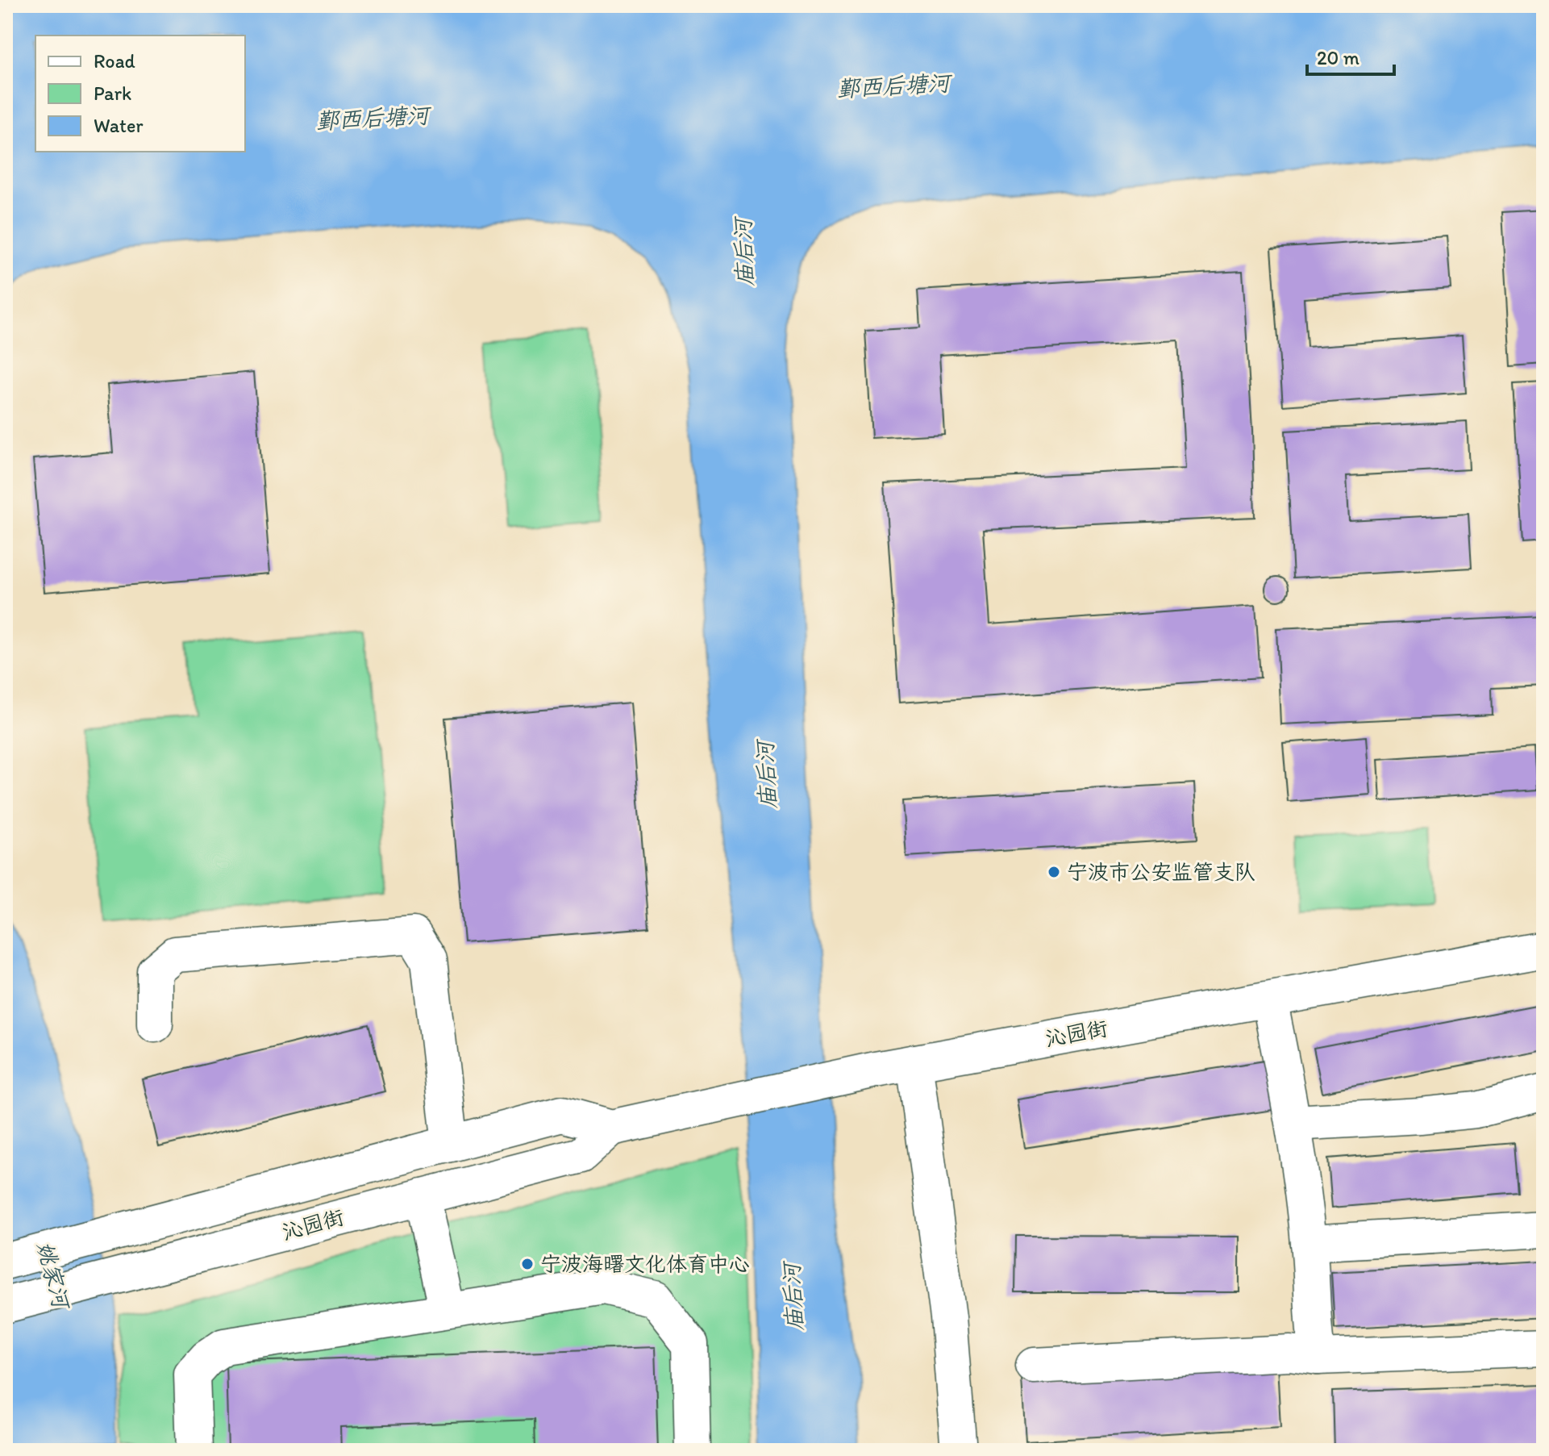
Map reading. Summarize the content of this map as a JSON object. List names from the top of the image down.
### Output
{
  "streets": {
    "street": ["沁园街"]
  },
  "water": ["鄞西后塘河", "庙后河", "姚家河"],
  "places": ["宁波市公安监管支队", "宁波海曙文化体育中心"],
  "legend": ["Road", "Park", "Water"],
  "scale_bar": "20 m"
}
